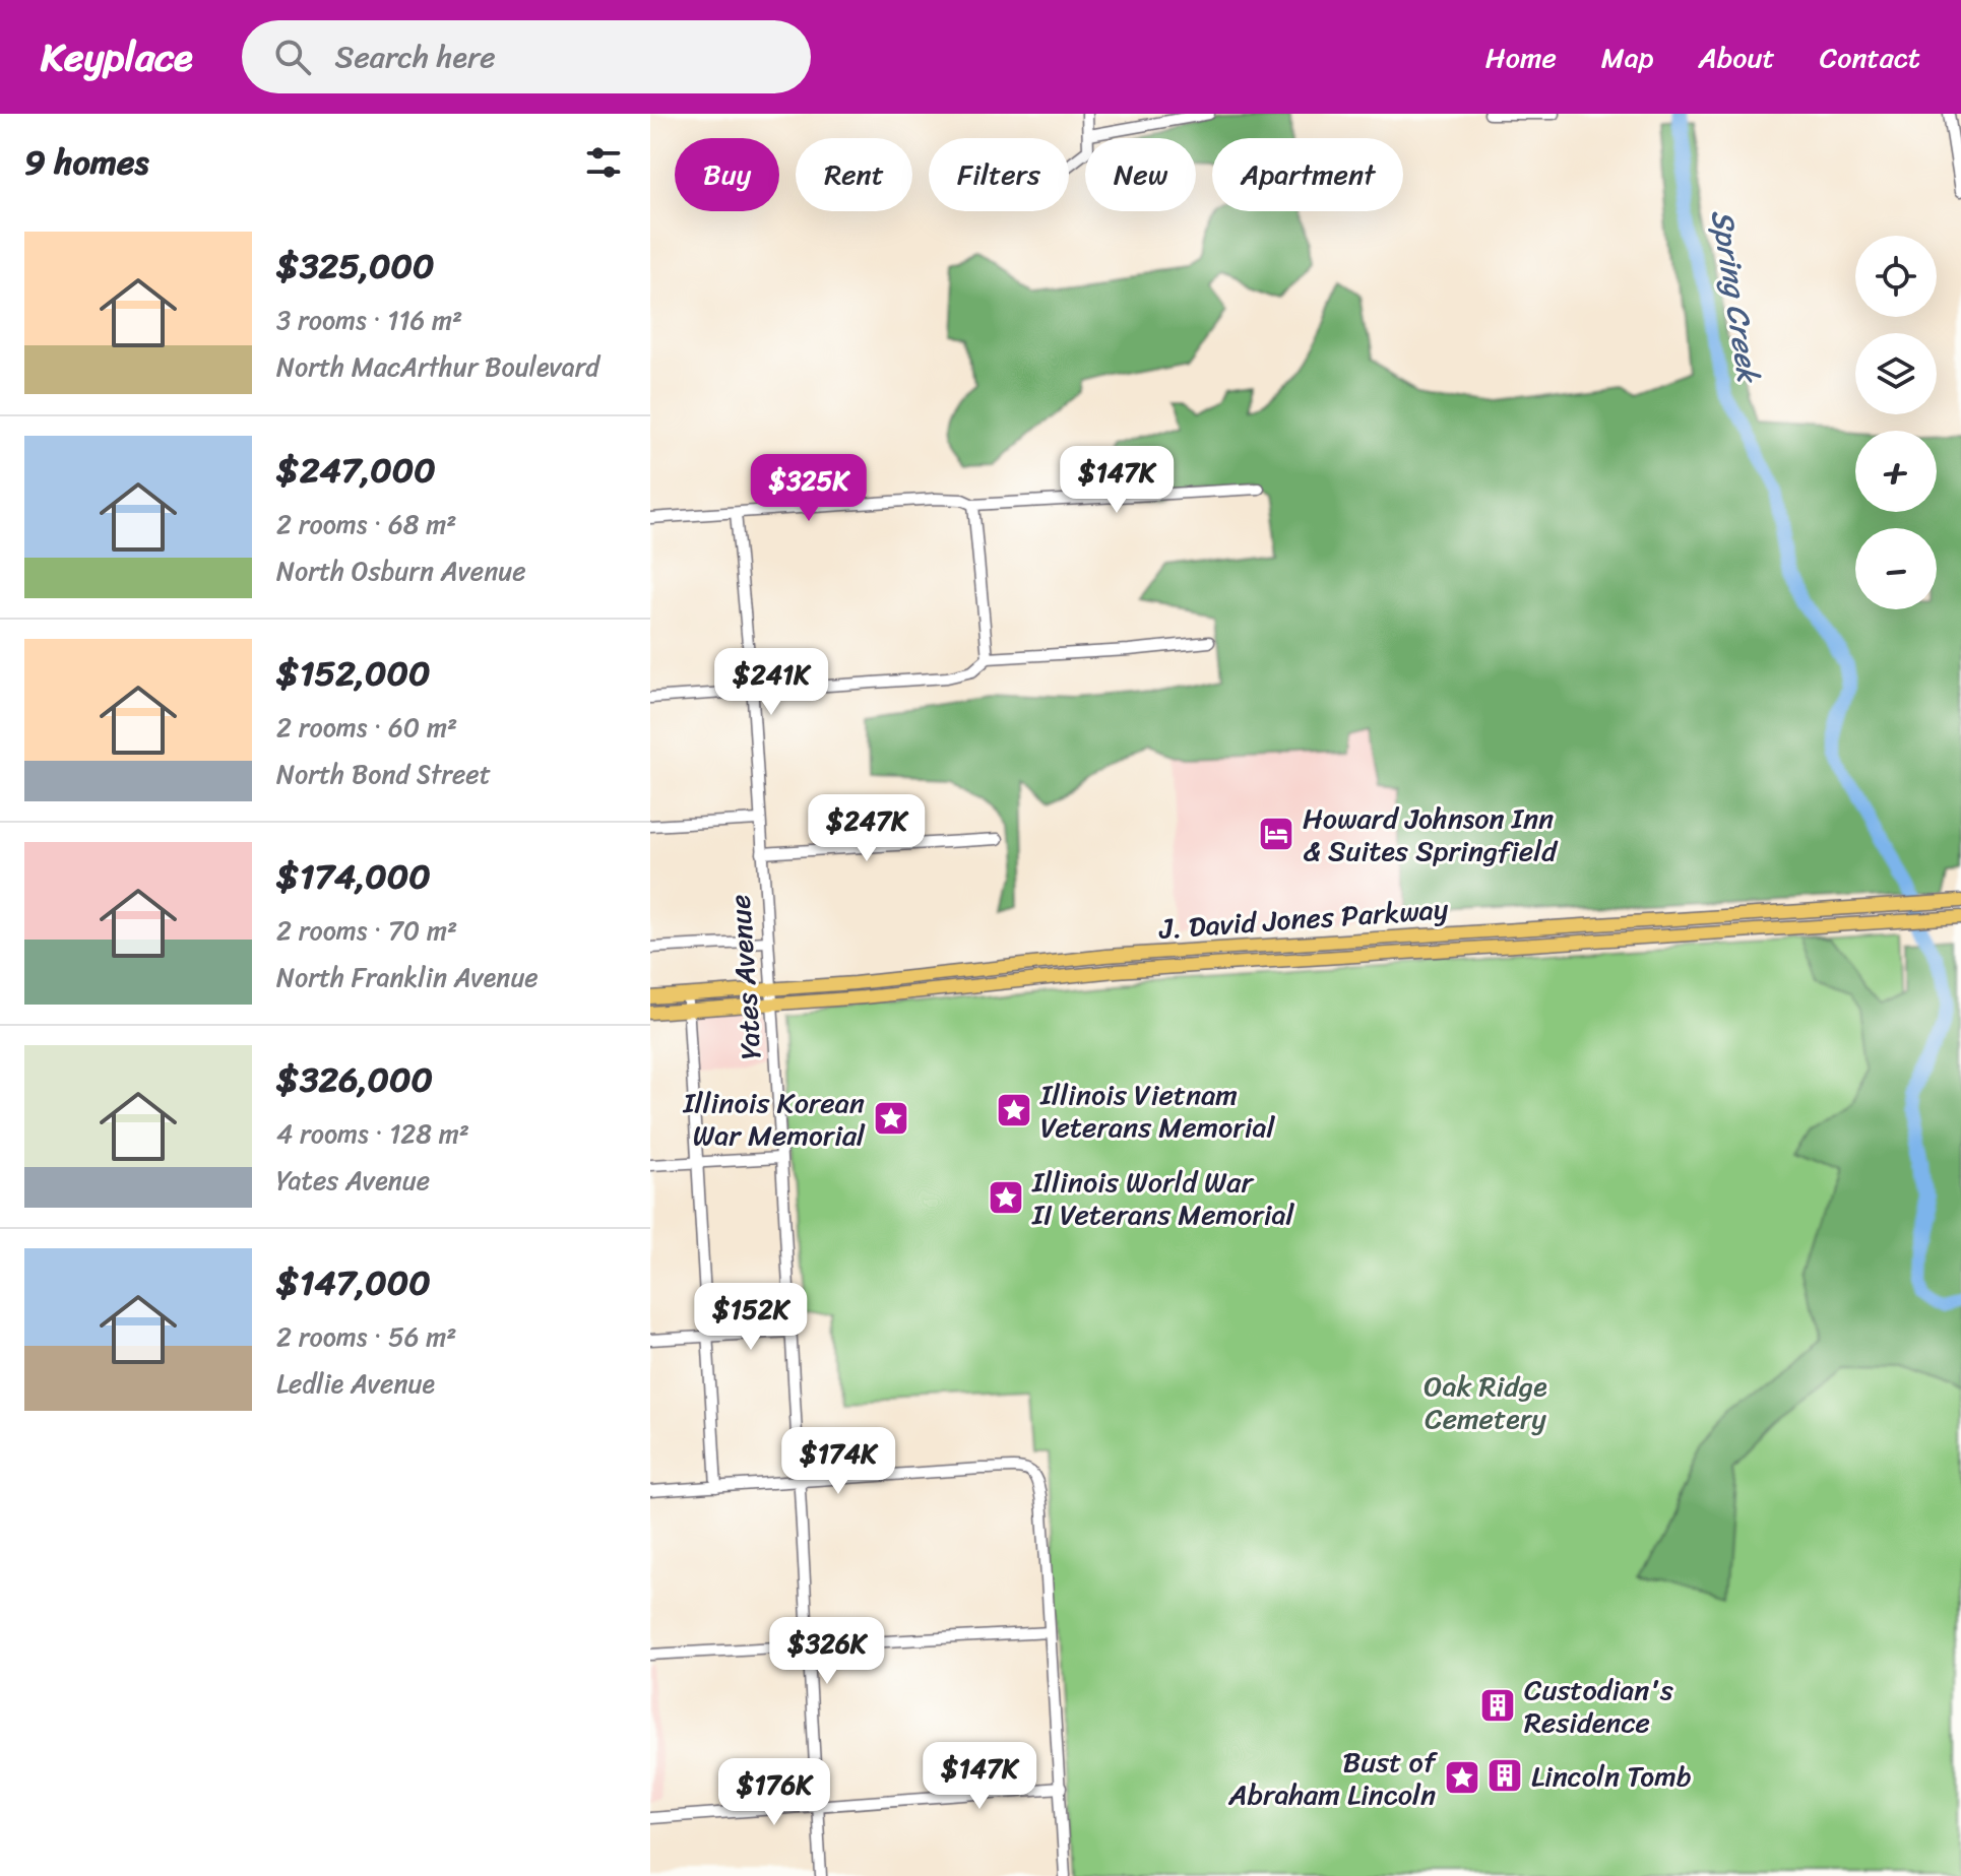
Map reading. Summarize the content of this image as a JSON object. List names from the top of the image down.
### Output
{
  "streets": {
    "main road": ["J. David Jones Parkway"],
    "street": ["Yates Avenue"]
  },
  "crossings": [
    ["J. David Jones Parkway", "Yates Avenue"]
  ],
  "water": ["Spring Creek"],
  "parks": ["Oak Ridge Cemetery"],
  "places": {
    "hotel": ["Howard Johnson Inn & Suites Springfield"],
    "place": [
      "Illinois Vietnam Veterans Memorial",
      "Illinois Korean War Memorial",
      "Illinois World War II Veterans Memorial",
      "Bust of Abraham Lincoln"
    ],
    "building": ["Custodian's Residence", "Lincoln Tomb"]
  },
  "page": {
    "header": "Keyplace",
    "search": "Search here",
    "nav": [
      "Home",
      "Map",
      "About",
      "Contact"
    ],
    "heading": "9 homes",
    "chip": [
      "Buy",
      "Rent",
      "Filters",
      "New",
      "Apartment"
    ],
    "list": [
      {
        "name": "$325,000",
        "note": "3 rooms · 116 m² · North MacArthur Boulevard"
      },
      {
        "name": "$247,000",
        "note": "2 rooms · 68 m² · North Osburn Avenue"
      },
      {
        "name": "$152,000",
        "note": "2 rooms · 60 m² · North Bond Street"
      },
      {
        "name": "$174,000",
        "note": "2 rooms · 70 m² · North Franklin Avenue"
      },
      {
        "name": "$326,000",
        "note": "4 rooms · 128 m² · Yates Avenue"
      },
      {
        "name": "$147,000",
        "note": "2 rooms · 56 m² · Ledlie Avenue"
      }
    ],
    "map_buttons": ["+", "−"],
    "price": [
      "$147K",
      "$325K",
      "$241K",
      "$247K",
      "$152K",
      "$174K",
      "$326K",
      "$147K",
      "$176K"
    ]
  }
}
